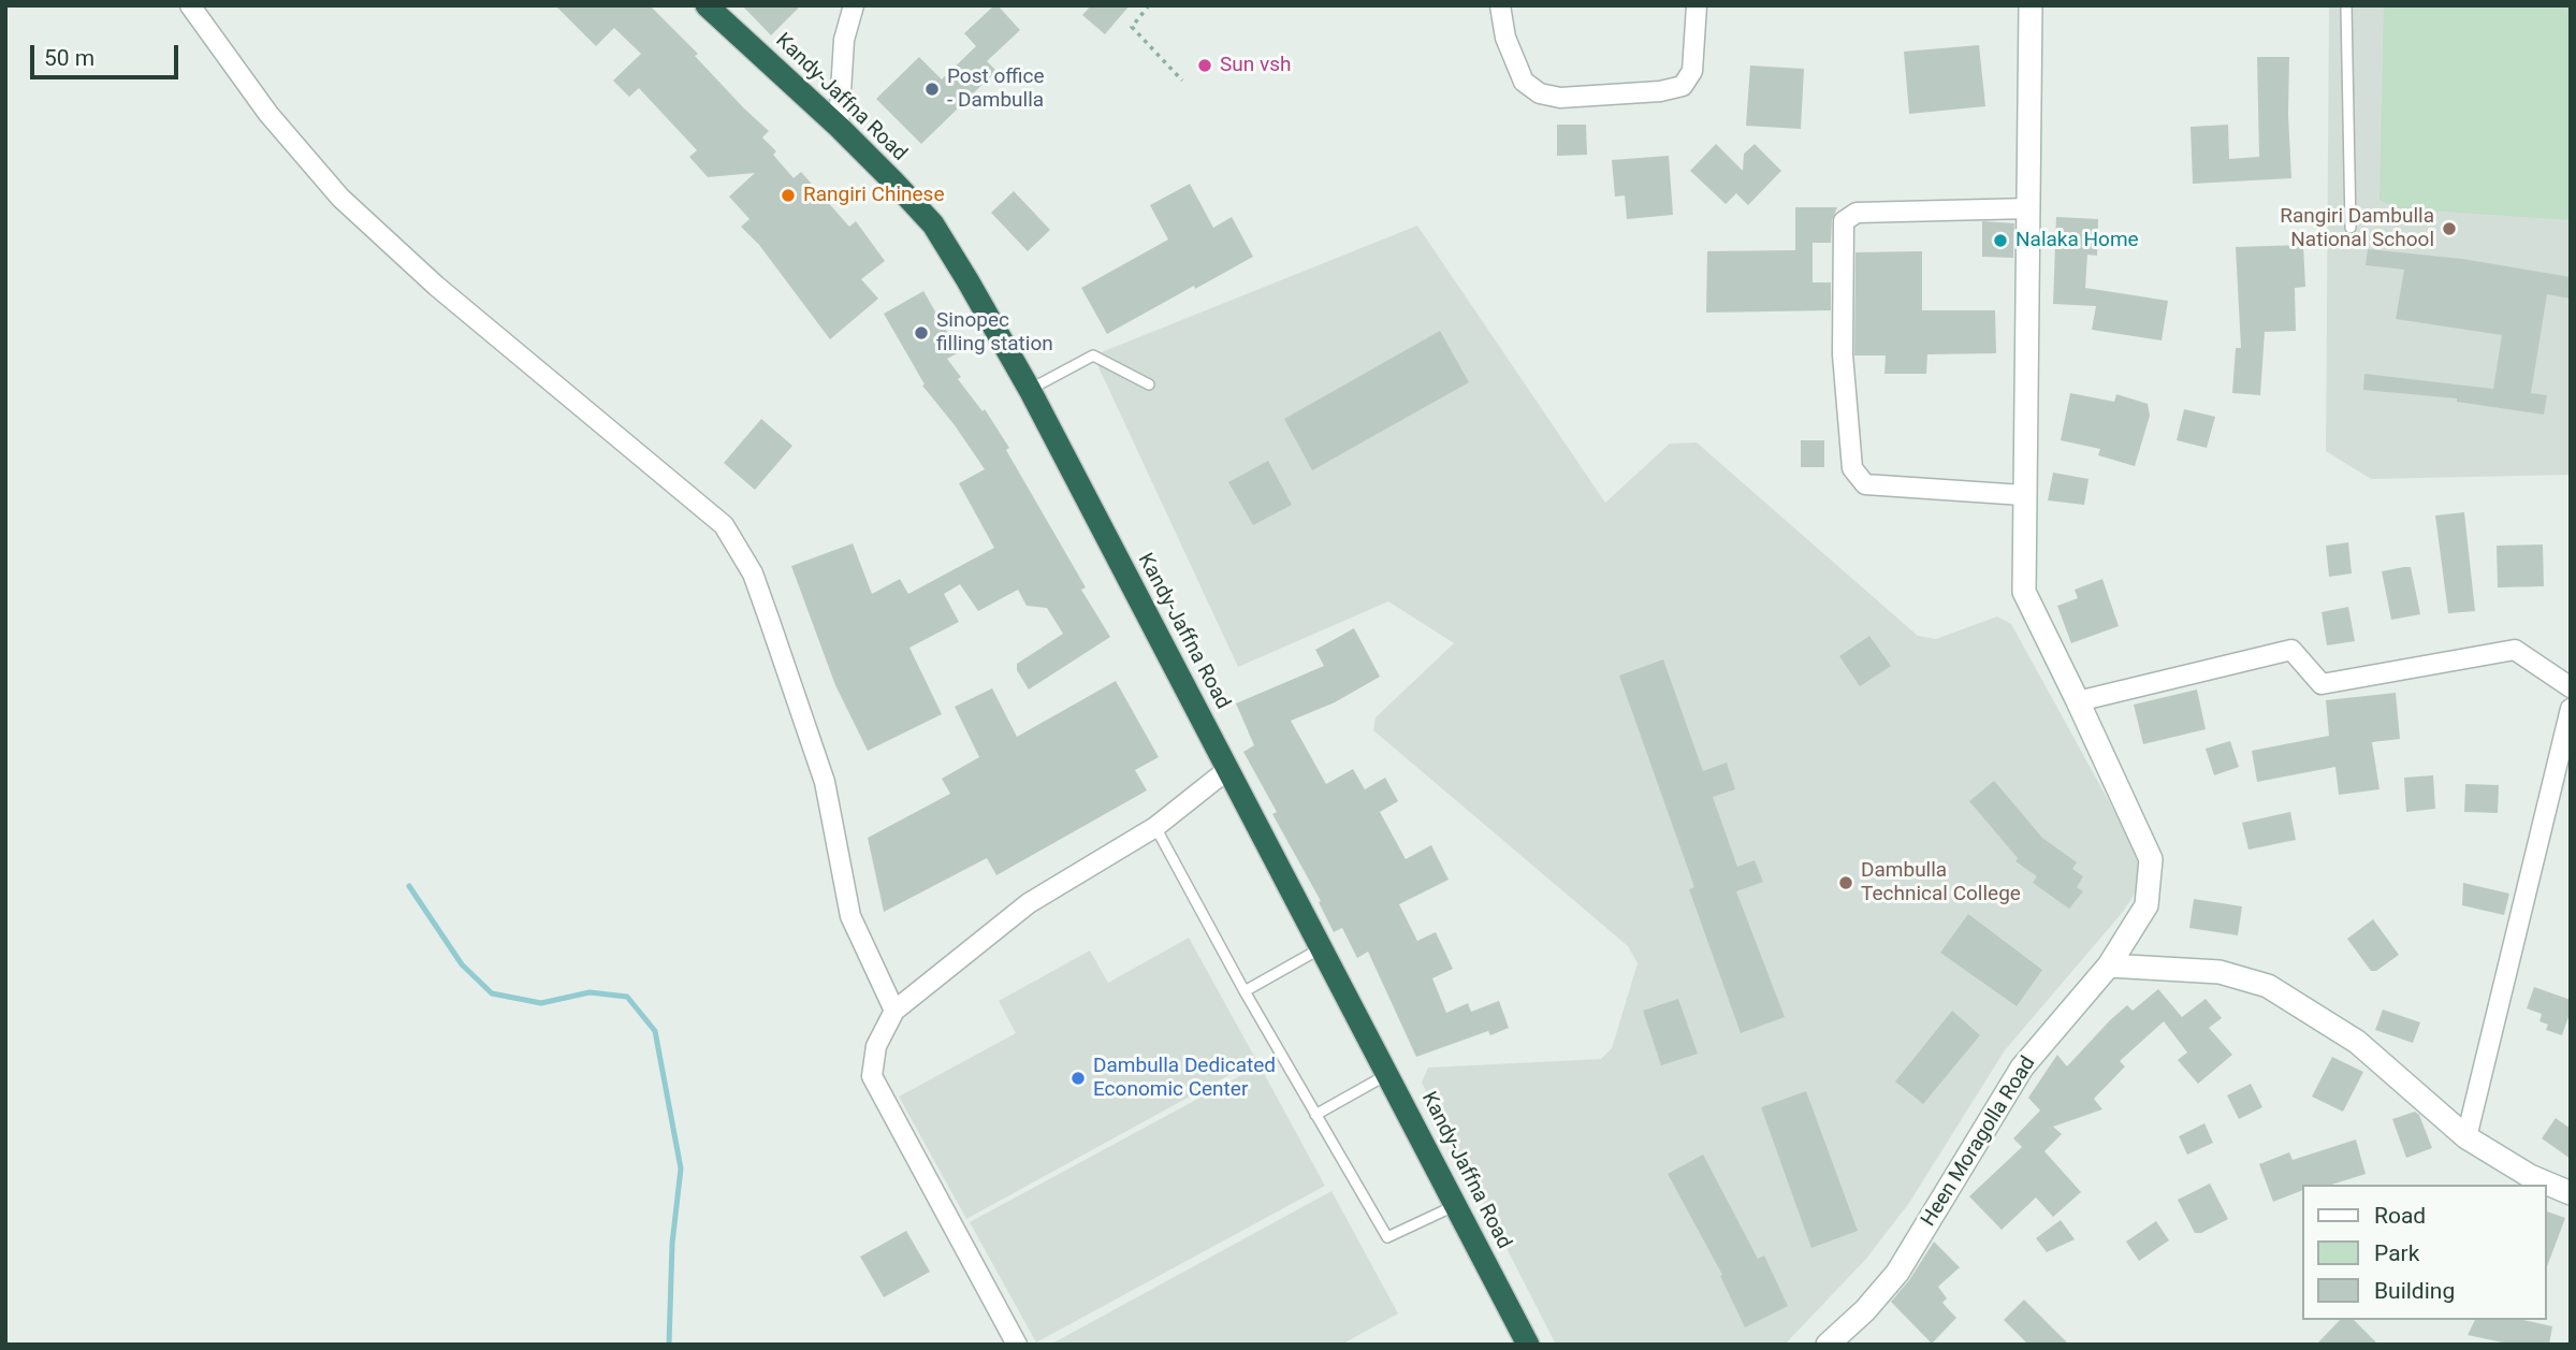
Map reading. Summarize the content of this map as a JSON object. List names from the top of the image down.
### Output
{
  "streets": {
    "highway": ["Kandy-Jaffna Road"],
    "street": ["Heen Moragolla Road"]
  },
  "places": [
    "Sun vsh",
    "Post office - Dambulla",
    "Rangiri Chinese",
    "Rangiri Dambulla National School",
    "Nalaka Home",
    "Sinopec filling station",
    "Dambulla Technical College",
    "Dambulla Dedicated Economic Center"
  ],
  "legend": ["Road", "Park", "Building"],
  "scale_bar": "50 m"
}
